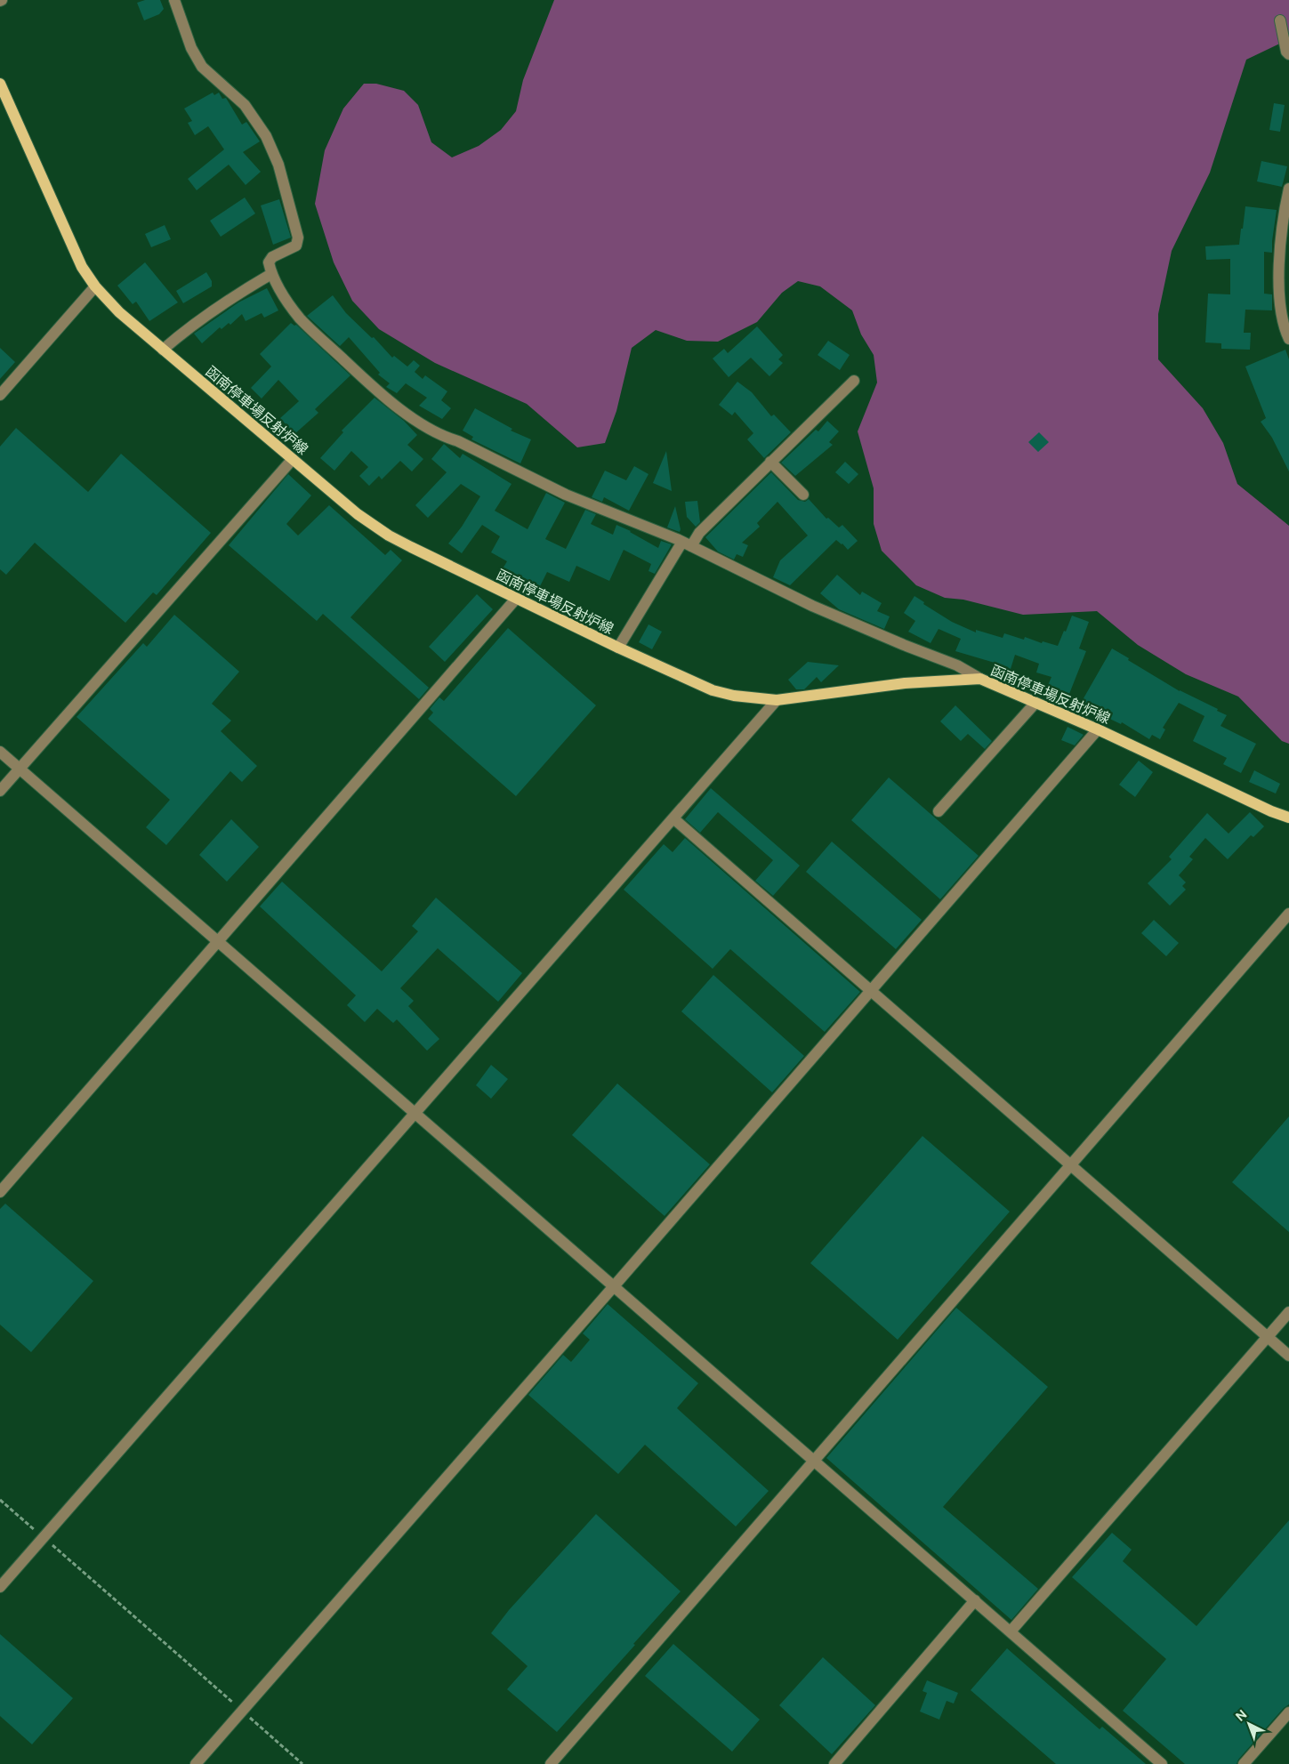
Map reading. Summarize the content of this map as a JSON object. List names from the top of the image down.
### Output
{
  "streets": {
    "main road": ["函南停車場反射炉線"]
  },
  "north": "top left"
}
